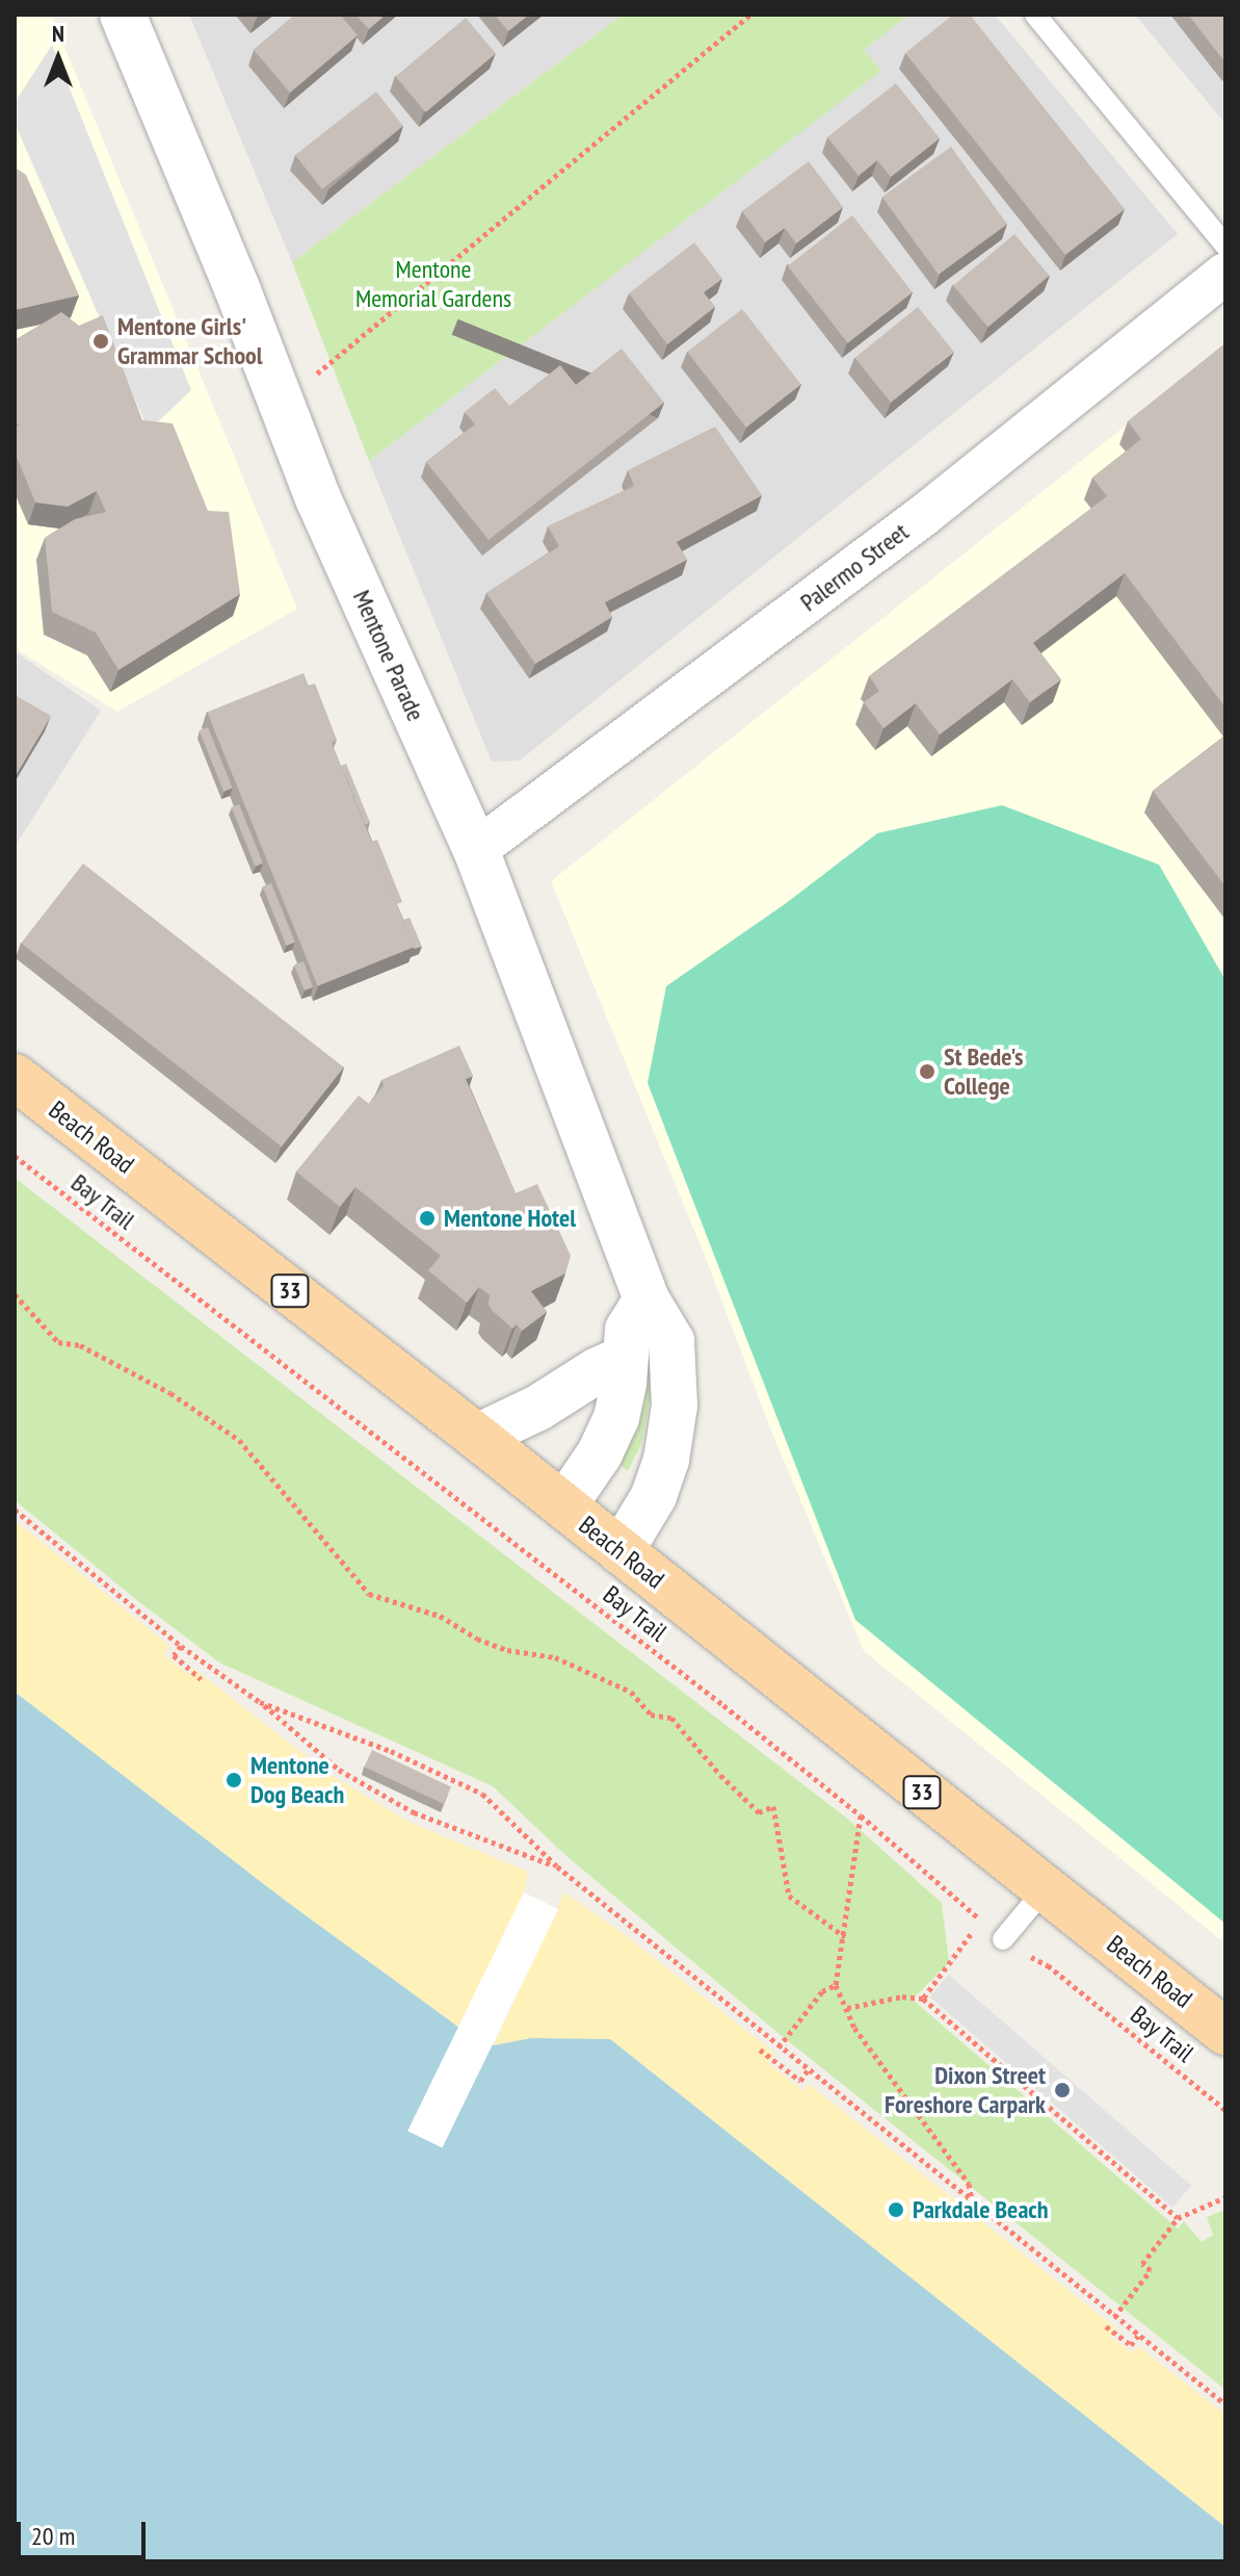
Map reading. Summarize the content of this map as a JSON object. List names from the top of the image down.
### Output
{
  "streets": {
    "main road": ["Beach Road", "33"],
    "street": ["Palermo Street", "Mentone Parade"],
    "path": ["Bay Trail"]
  },
  "crossings": [
    ["Palermo Street", "Mentone Parade"],
    ["Mentone Parade", "Beach Road"]
  ],
  "parks": ["Mentone Memorial Gardens"],
  "places": [
    "Mentone Girls' Grammar School",
    "St Bede's College",
    "Mentone Hotel",
    "Mentone Dog Beach",
    "Dixon Street Foreshore Carpark",
    "Parkdale Beach"
  ],
  "scale_bar": "20 m",
  "north": "top"
}
